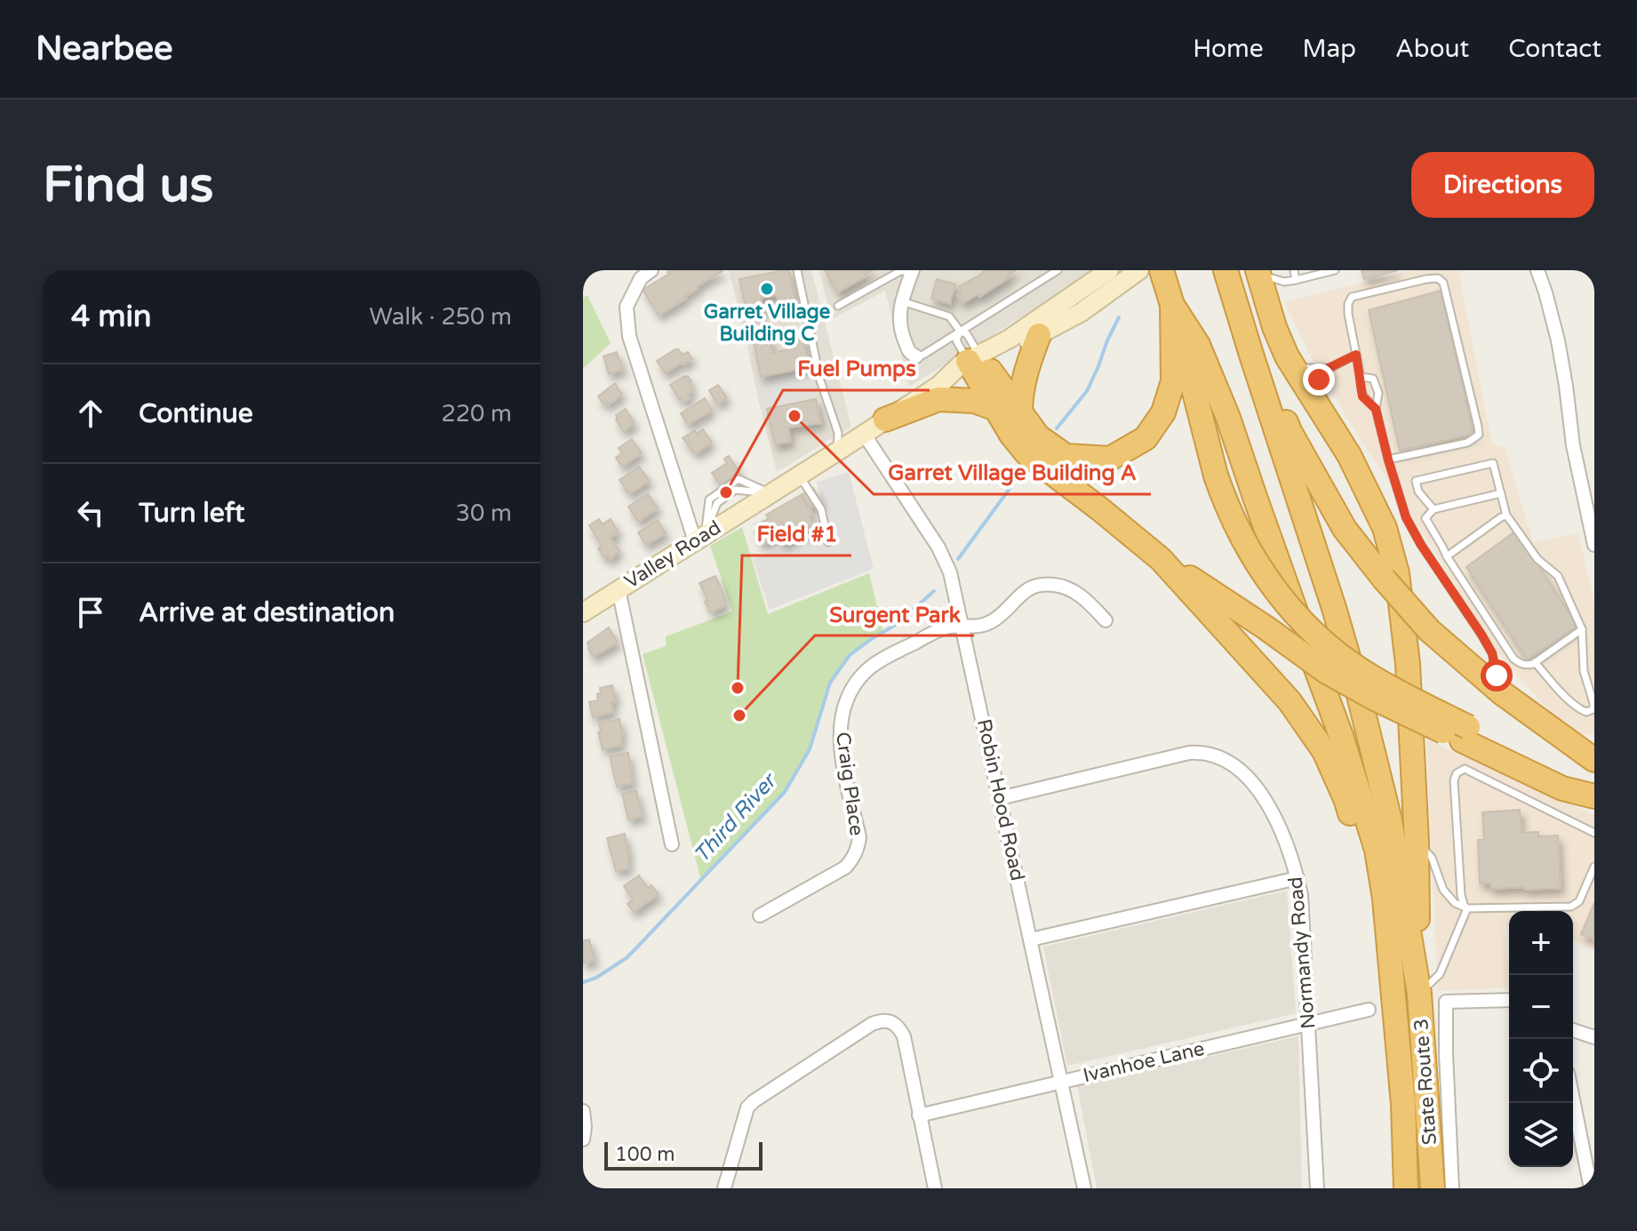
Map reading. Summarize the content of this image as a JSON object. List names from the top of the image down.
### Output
{
  "streets": {
    "highway": ["State Route 3"],
    "main road": ["Valley Road"],
    "street": [
      "Craig Place",
      "Robin Hood Road",
      "Normandy Road",
      "Ivanhoe Lane"
    ]
  },
  "crossings": [
    ["Valley Road", "Robin Hood Road"],
    ["Craig Place", "Robin Hood Road"],
    ["Robin Hood Road", "Normandy Road"],
    ["Robin Hood Road", "Ivanhoe Lane"],
    ["Normandy Road", "Ivanhoe Lane"]
  ],
  "water": ["Third River"],
  "places": [
    "Garret Village Building C",
    "Garret Village Building A",
    "Fuel Pumps",
    "Field #1",
    "Surgent Park"
  ],
  "scale_bar": "100 m",
  "page": {
    "header": "Nearbee",
    "nav": [
      "Home",
      "Map",
      "About",
      "Contact"
    ],
    "buttons": "Directions",
    "title": "Find us",
    "heading": ["4 min", "Walk · 250 m"],
    "list": [
      ["Continue", "220 m"],
      ["Turn left", "30 m"],
      "Arrive at destination"
    ],
    "map_buttons": ["+", "−"],
    "scale": "100 m"
  }
}
